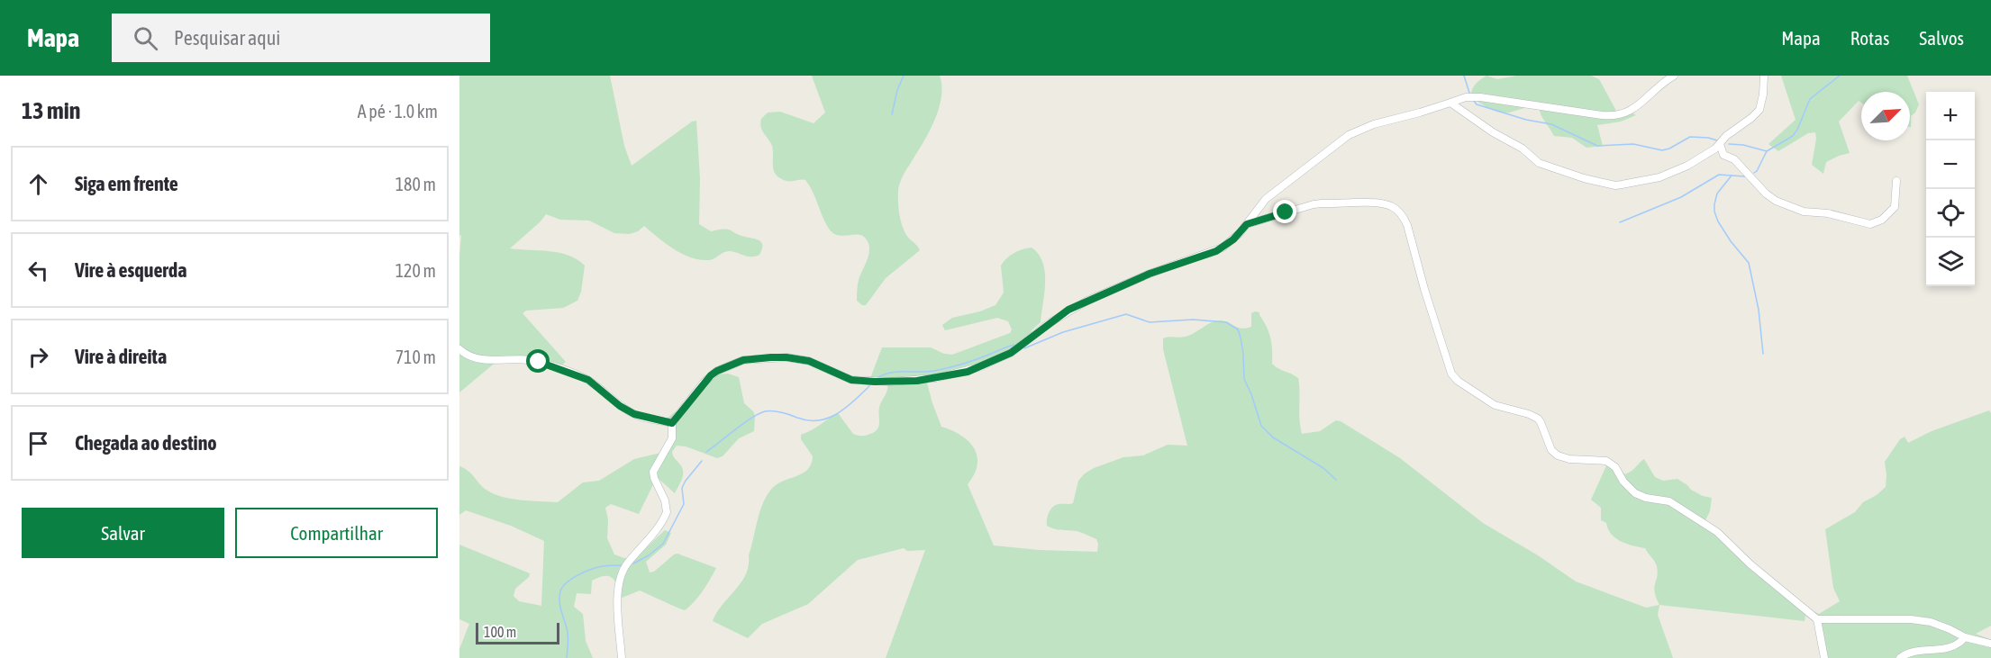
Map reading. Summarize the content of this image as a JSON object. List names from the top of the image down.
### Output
{
  "scale_bar": "100 m",
  "north": "top right",
  "page": {
    "header": "Mapa",
    "search": "Pesquisar aqui",
    "nav": ["Mapa", "Rotas", "Salvos"],
    "heading": ["13 min", "A pé · 1.0 km"],
    "map_buttons": ["+", "−"],
    "list": [
      ["Siga em frente", "180 m"],
      ["Vire à esquerda", "120 m"],
      ["Vire à direita", "710 m"],
      "Chegada ao destino"
    ],
    "buttons": ["Salvar", "Compartilhar"],
    "scale": "100 m"
  }
}
